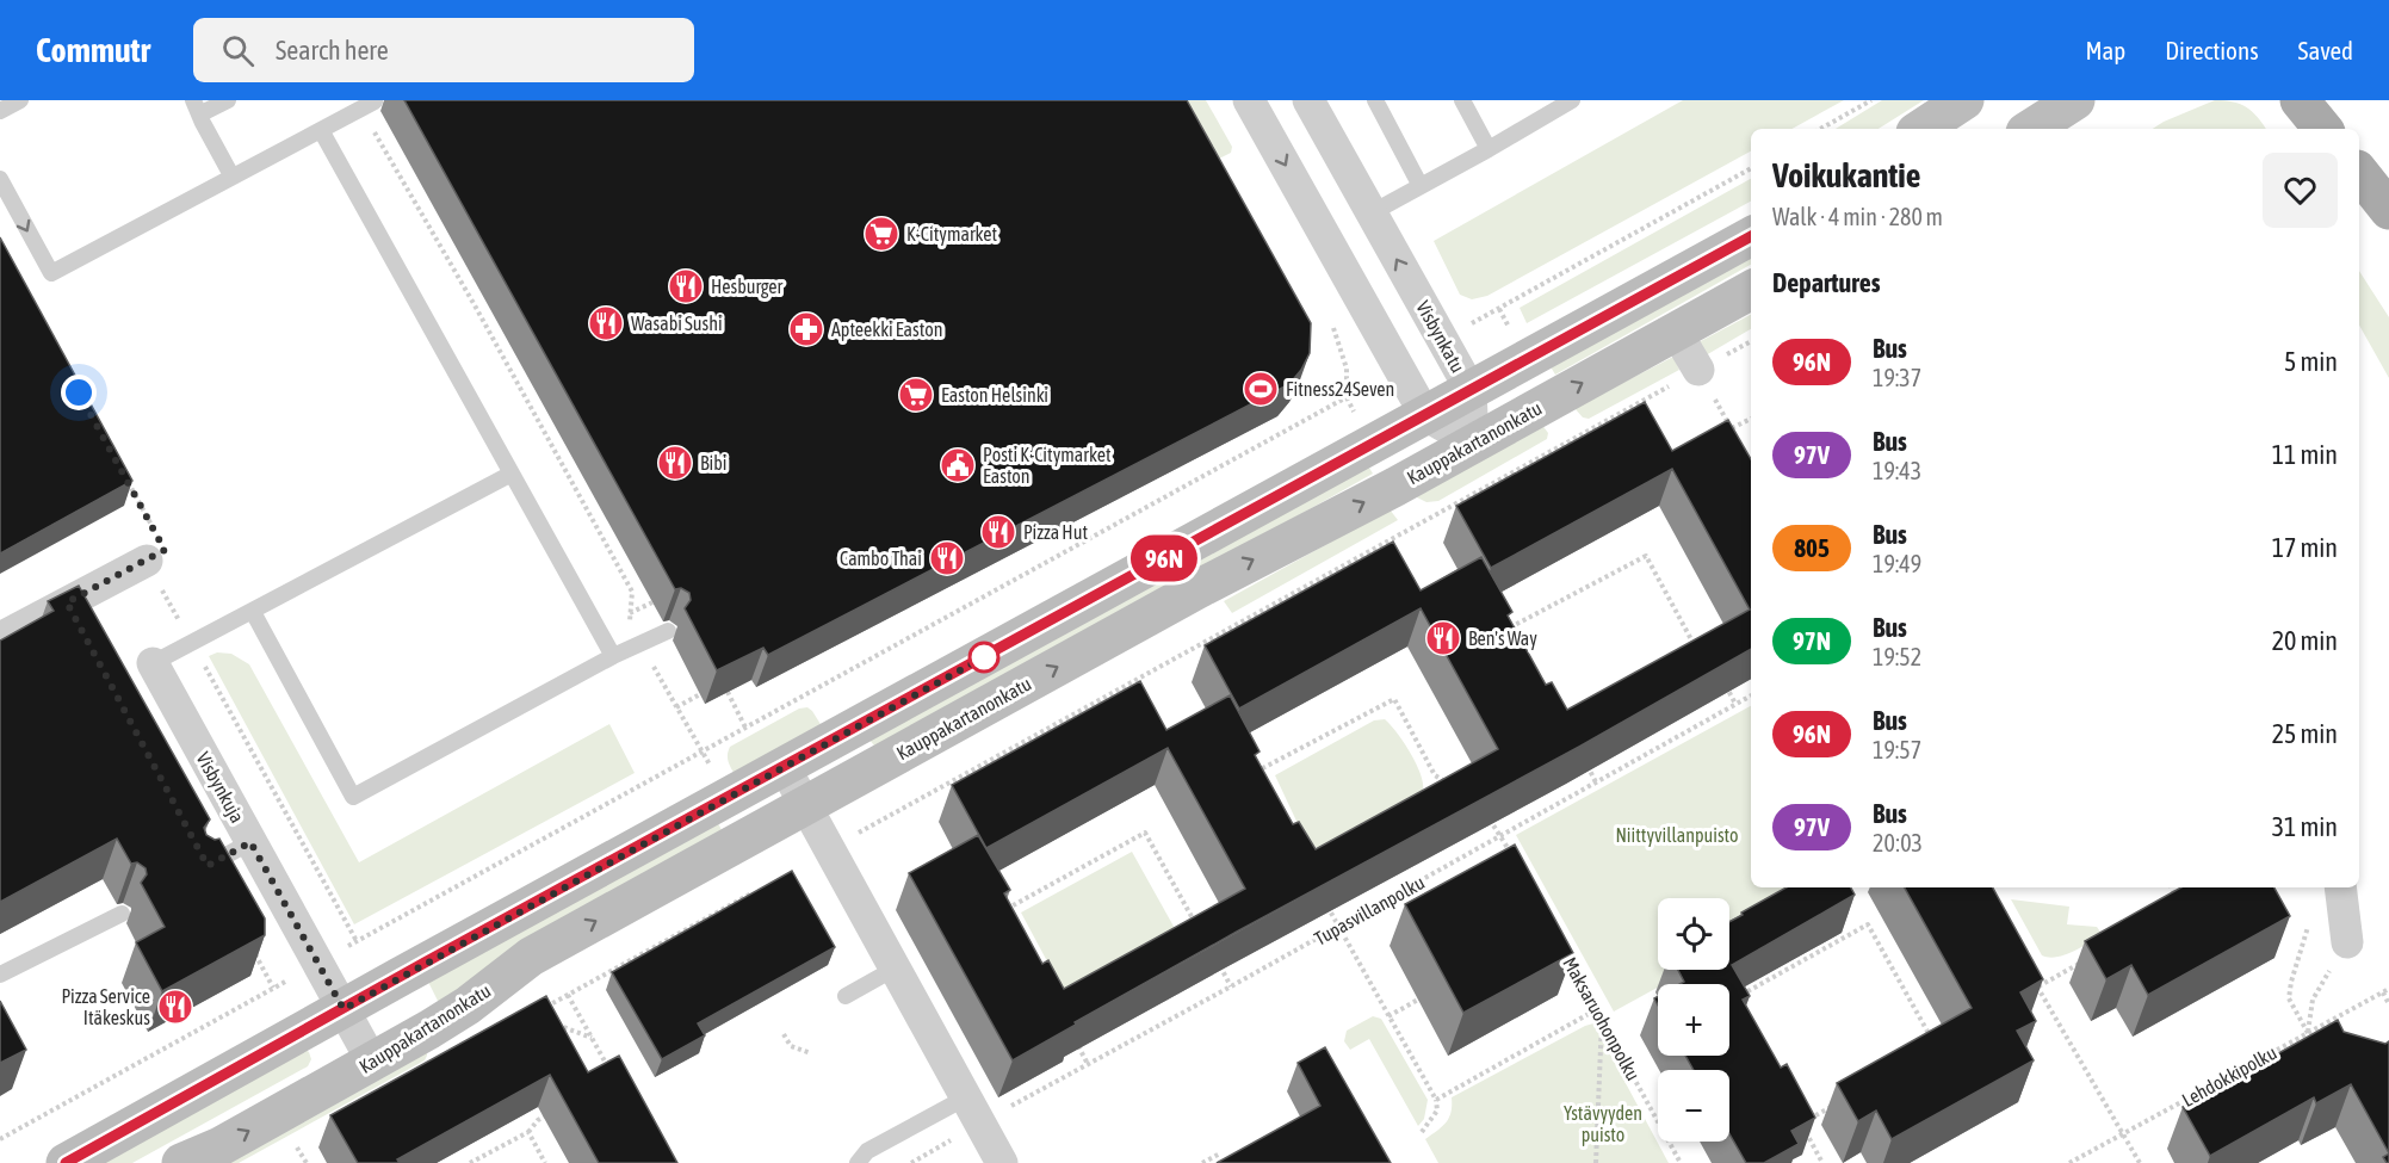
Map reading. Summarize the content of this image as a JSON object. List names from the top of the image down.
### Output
{
  "streets": {
    "main road": ["Kauppakartanonkatu"],
    "street": ["Visbynkatu", "Visbynkuja"],
    "path": ["Tupasvillanpolku", "Maksaruohonpolku", "Lehdokkipolku"]
  },
  "crossings": [
    ["Visbynkatu", "Kauppakartanonkatu"],
    ["Kauppakartanonkatu", "Visbynkuja"]
  ],
  "parks": ["Niittyvillanpuisto", "Ystävyyden puisto"],
  "places": {
    "supermarket": ["K-Citymarket", "Easton Helsinki"],
    "restaurant": [
      "Hesburger",
      "Wasabi Sushi",
      "Bibi",
      "Pizza Hut",
      "Cambo Thai",
      "Ben's Way",
      "Pizza Service Itäkeskus"
    ],
    "pharmacy": ["Apteekki Easton"],
    "sports": ["Fitness24Seven"],
    "public building": ["Posti K-Citymarket Easton"]
  },
  "lines": ["bus line 96N"],
  "page": {
    "header": "Commutr",
    "search": "Search here",
    "nav": ["Map", "Directions", "Saved"],
    "on_map": "96N",
    "heading": [
      ["Voikukantie", "Walk · 4 min · 280 m"],
      "Departures"
    ],
    "list": [
      {
        "mark": "96N",
        "name": "Bus",
        "note": "19:37",
        "value": "5 min"
      },
      {
        "mark": "97V",
        "name": "Bus",
        "note": "19:43",
        "value": "11 min"
      },
      {
        "mark": "805",
        "name": "Bus",
        "note": "19:49",
        "value": "17 min"
      },
      {
        "mark": "97N",
        "name": "Bus",
        "note": "19:52",
        "value": "20 min"
      },
      {
        "mark": "96N",
        "name": "Bus",
        "note": "19:57",
        "value": "25 min"
      },
      {
        "mark": "97V",
        "name": "Bus",
        "note": "20:03",
        "value": "31 min"
      }
    ],
    "map_buttons": ["+", "−"]
  }
}
